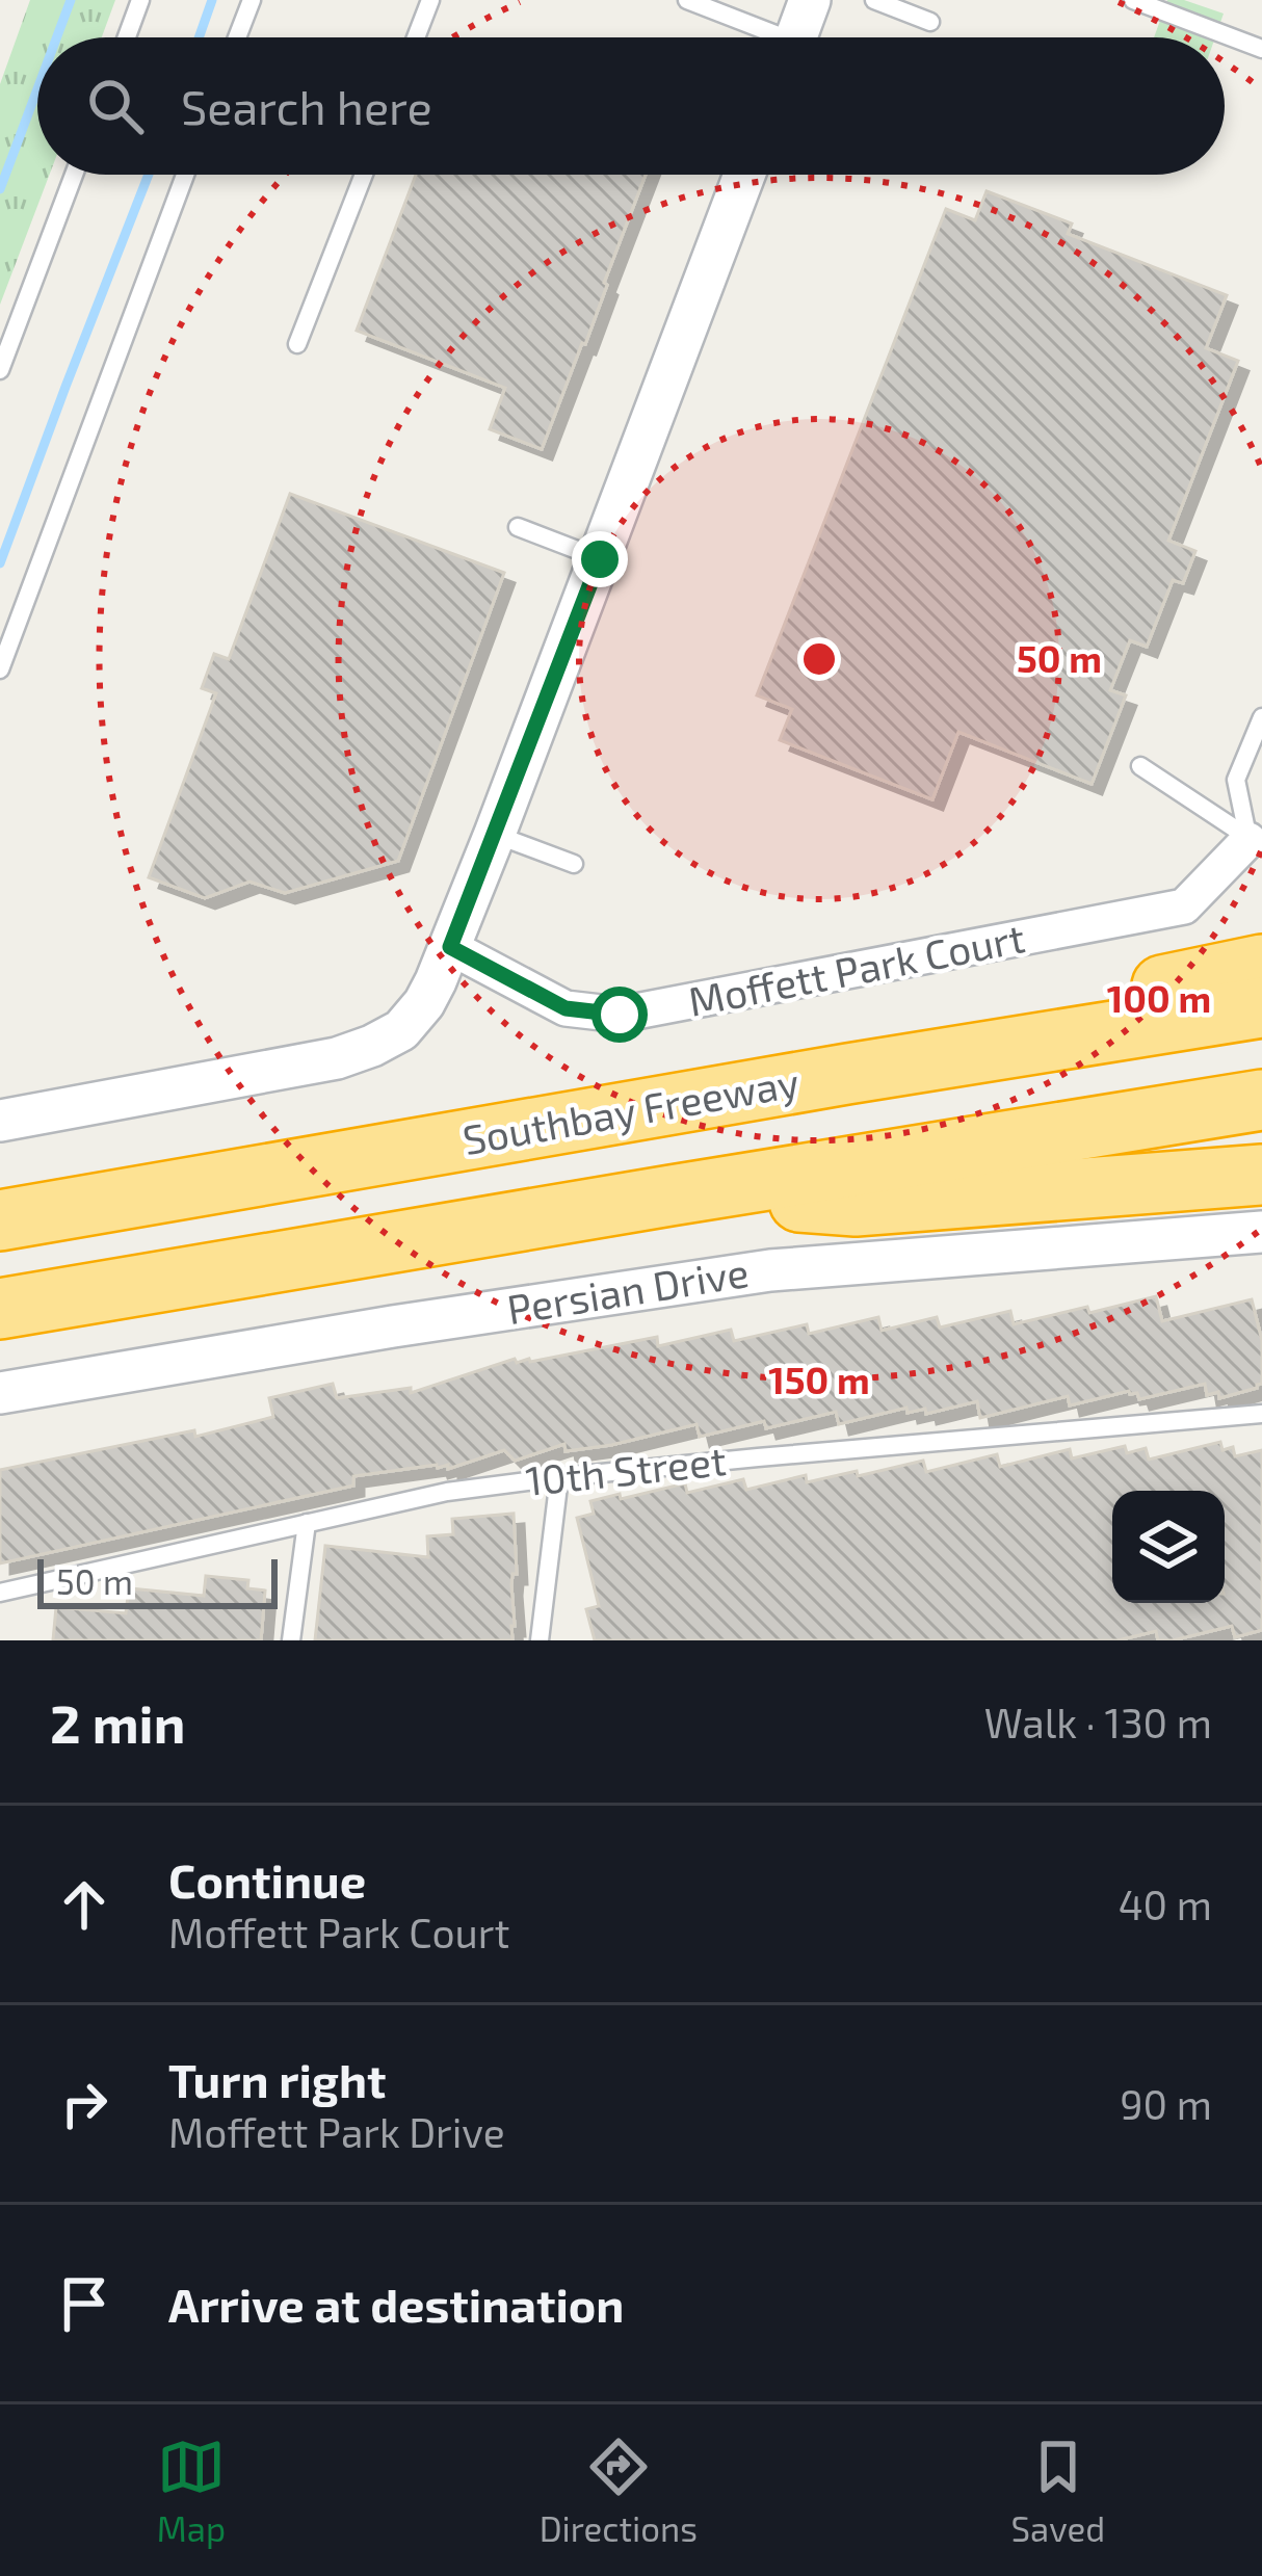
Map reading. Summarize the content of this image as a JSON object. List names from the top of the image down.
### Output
{
  "streets": {
    "highway": ["Southbay Freeway"],
    "street": ["Moffett Park Court", "Persian Drive"],
    "lane": ["10th Street"]
  },
  "scale_bar": "50 m",
  "page": {
    "search": "Search here",
    "scale": "50 m",
    "heading": ["2 min", "Walk · 130 m"],
    "list": [
      ["Continue", "Moffett Park Court", "40 m"],
      ["Turn right", "Moffett Park Drive", "90 m"],
      "Arrive at destination"
    ],
    "nav": ["Map", "Directions", "Saved"]
  },
  "rings": ["50 m", "100 m", "150 m"]
}
